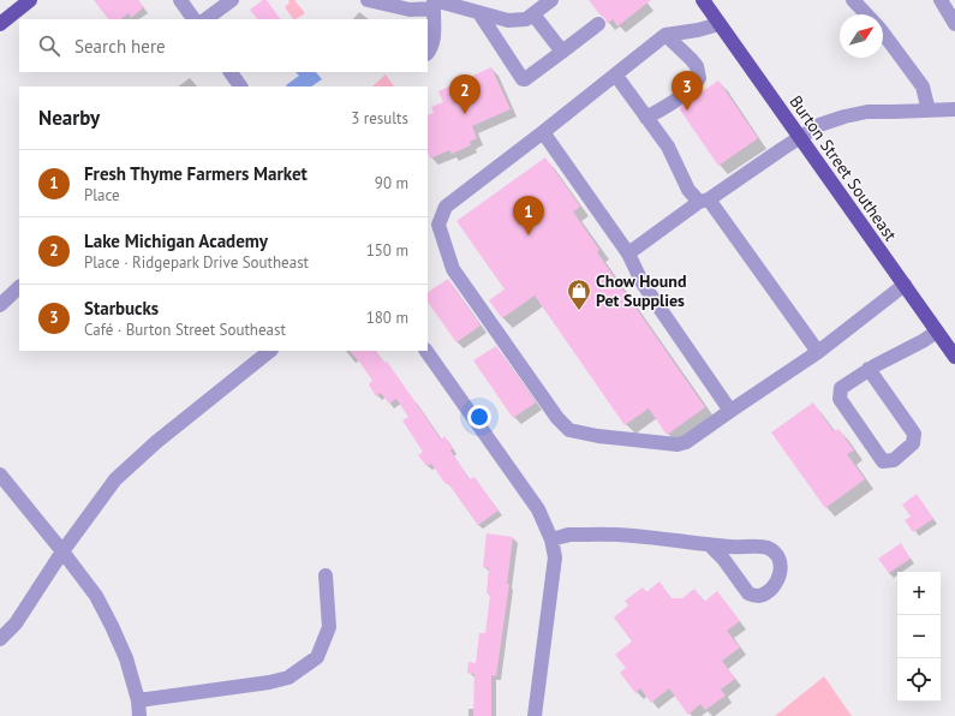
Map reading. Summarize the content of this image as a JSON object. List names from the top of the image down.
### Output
{
  "streets": {
    "main road": ["Burton Street Southeast"]
  },
  "places": {
    "shop": ["Chow Hound Pet Supplies"]
  },
  "north": "top right",
  "page": {
    "search": "Search here",
    "pins": ["3", "2", "1"],
    "heading": ["Nearby", "3 results"],
    "list": [
      {
        "mark": "1",
        "name": "Fresh Thyme Farmers Market",
        "note": "Place",
        "value": "90 m"
      },
      {
        "mark": "2",
        "name": "Lake Michigan Academy",
        "note": "Place · Ridgepark Drive Southeast",
        "value": "150 m"
      },
      {
        "mark": "3",
        "name": "Starbucks",
        "note": "Café · Burton Street Southeast",
        "value": "180 m"
      }
    ],
    "map_buttons": ["+", "−"]
  }
}
